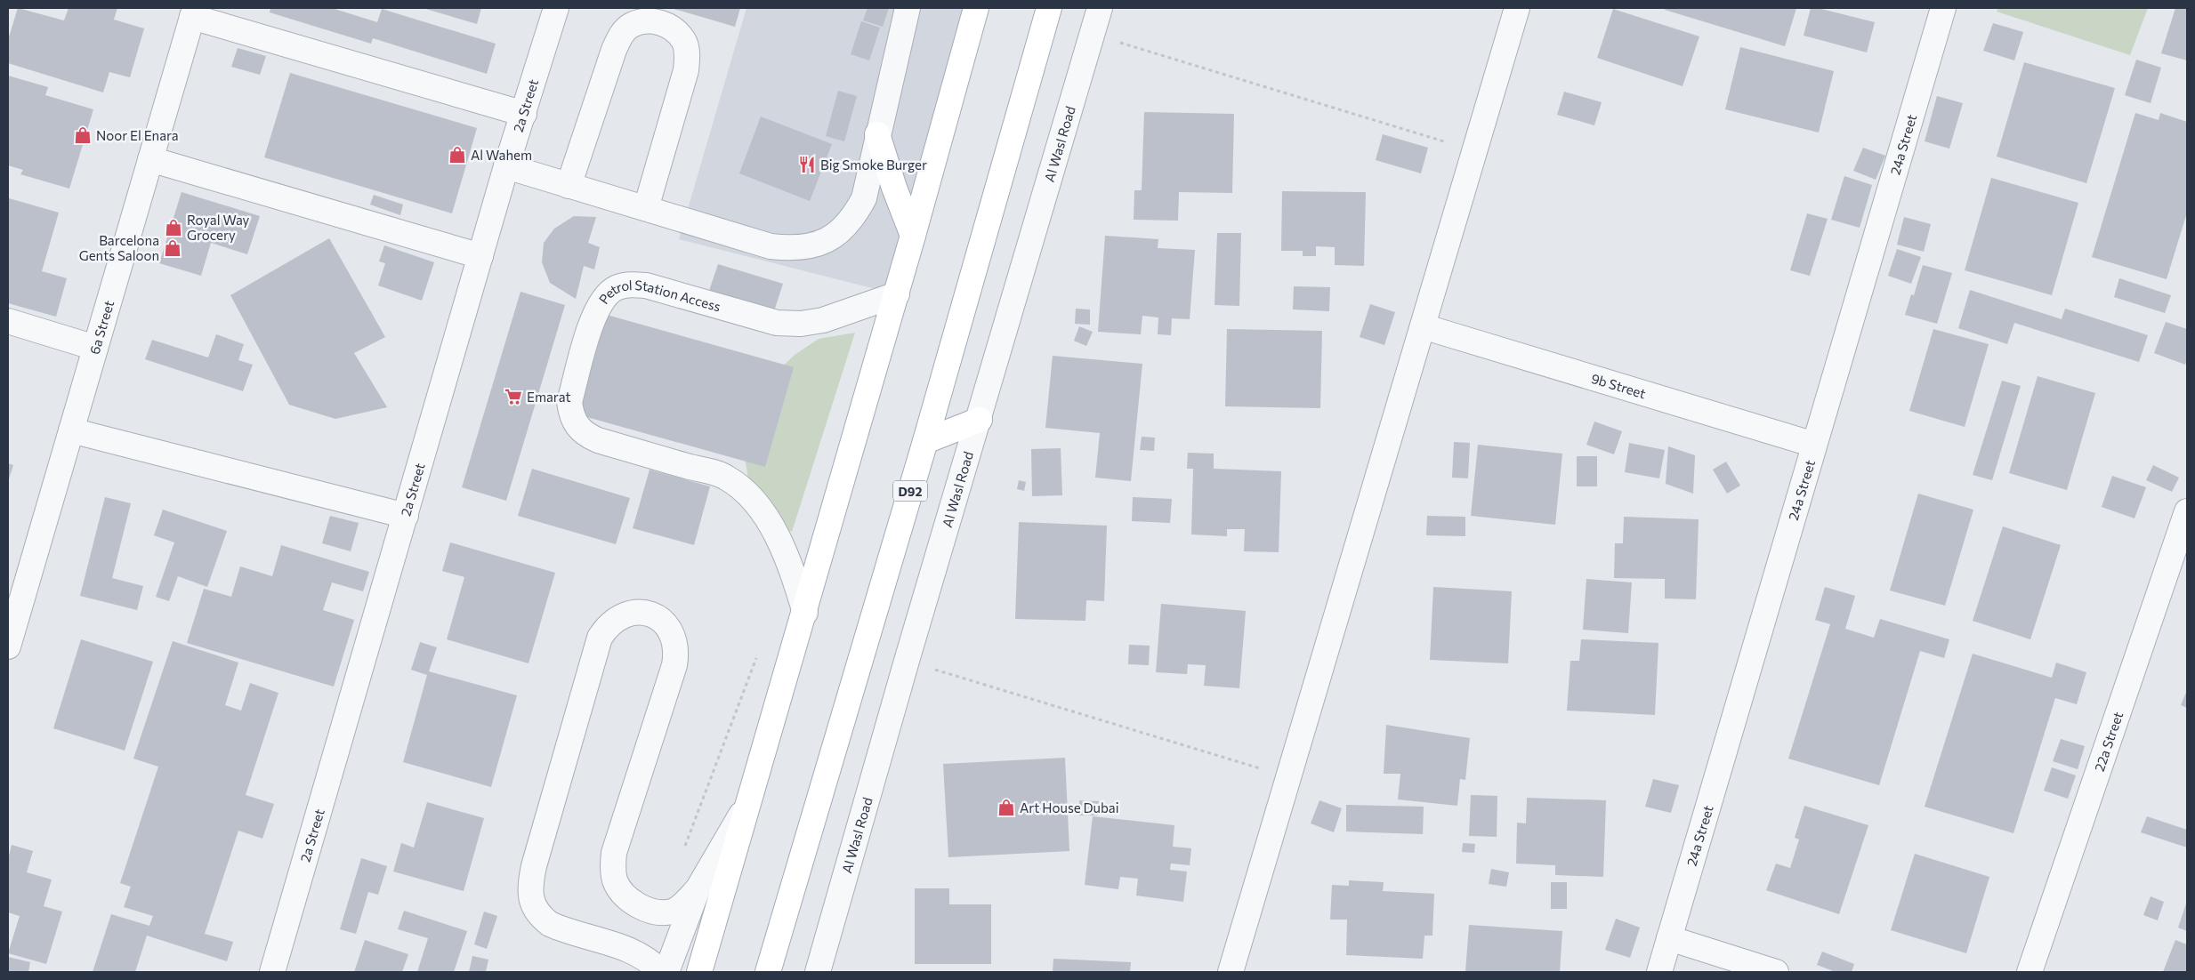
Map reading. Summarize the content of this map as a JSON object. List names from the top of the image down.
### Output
{
  "streets": {
    "main road": ["D92"],
    "street": [
      "2a Street",
      "Al Wasl Road",
      "24a Street",
      "Petrol Station Access",
      "6a Street",
      "9b Street",
      "22a Street"
    ]
  },
  "crossings": [
    ["24a Street", "9b Street"]
  ],
  "places": {
    "shop": [
      "Noor El Enara",
      "Al Wahem",
      "Royal Way Grocery",
      "Barcelona Gents Saloon",
      "Art House Dubai"
    ],
    "restaurant": ["Big Smoke Burger"],
    "supermarket": ["Emarat"]
  }
}
